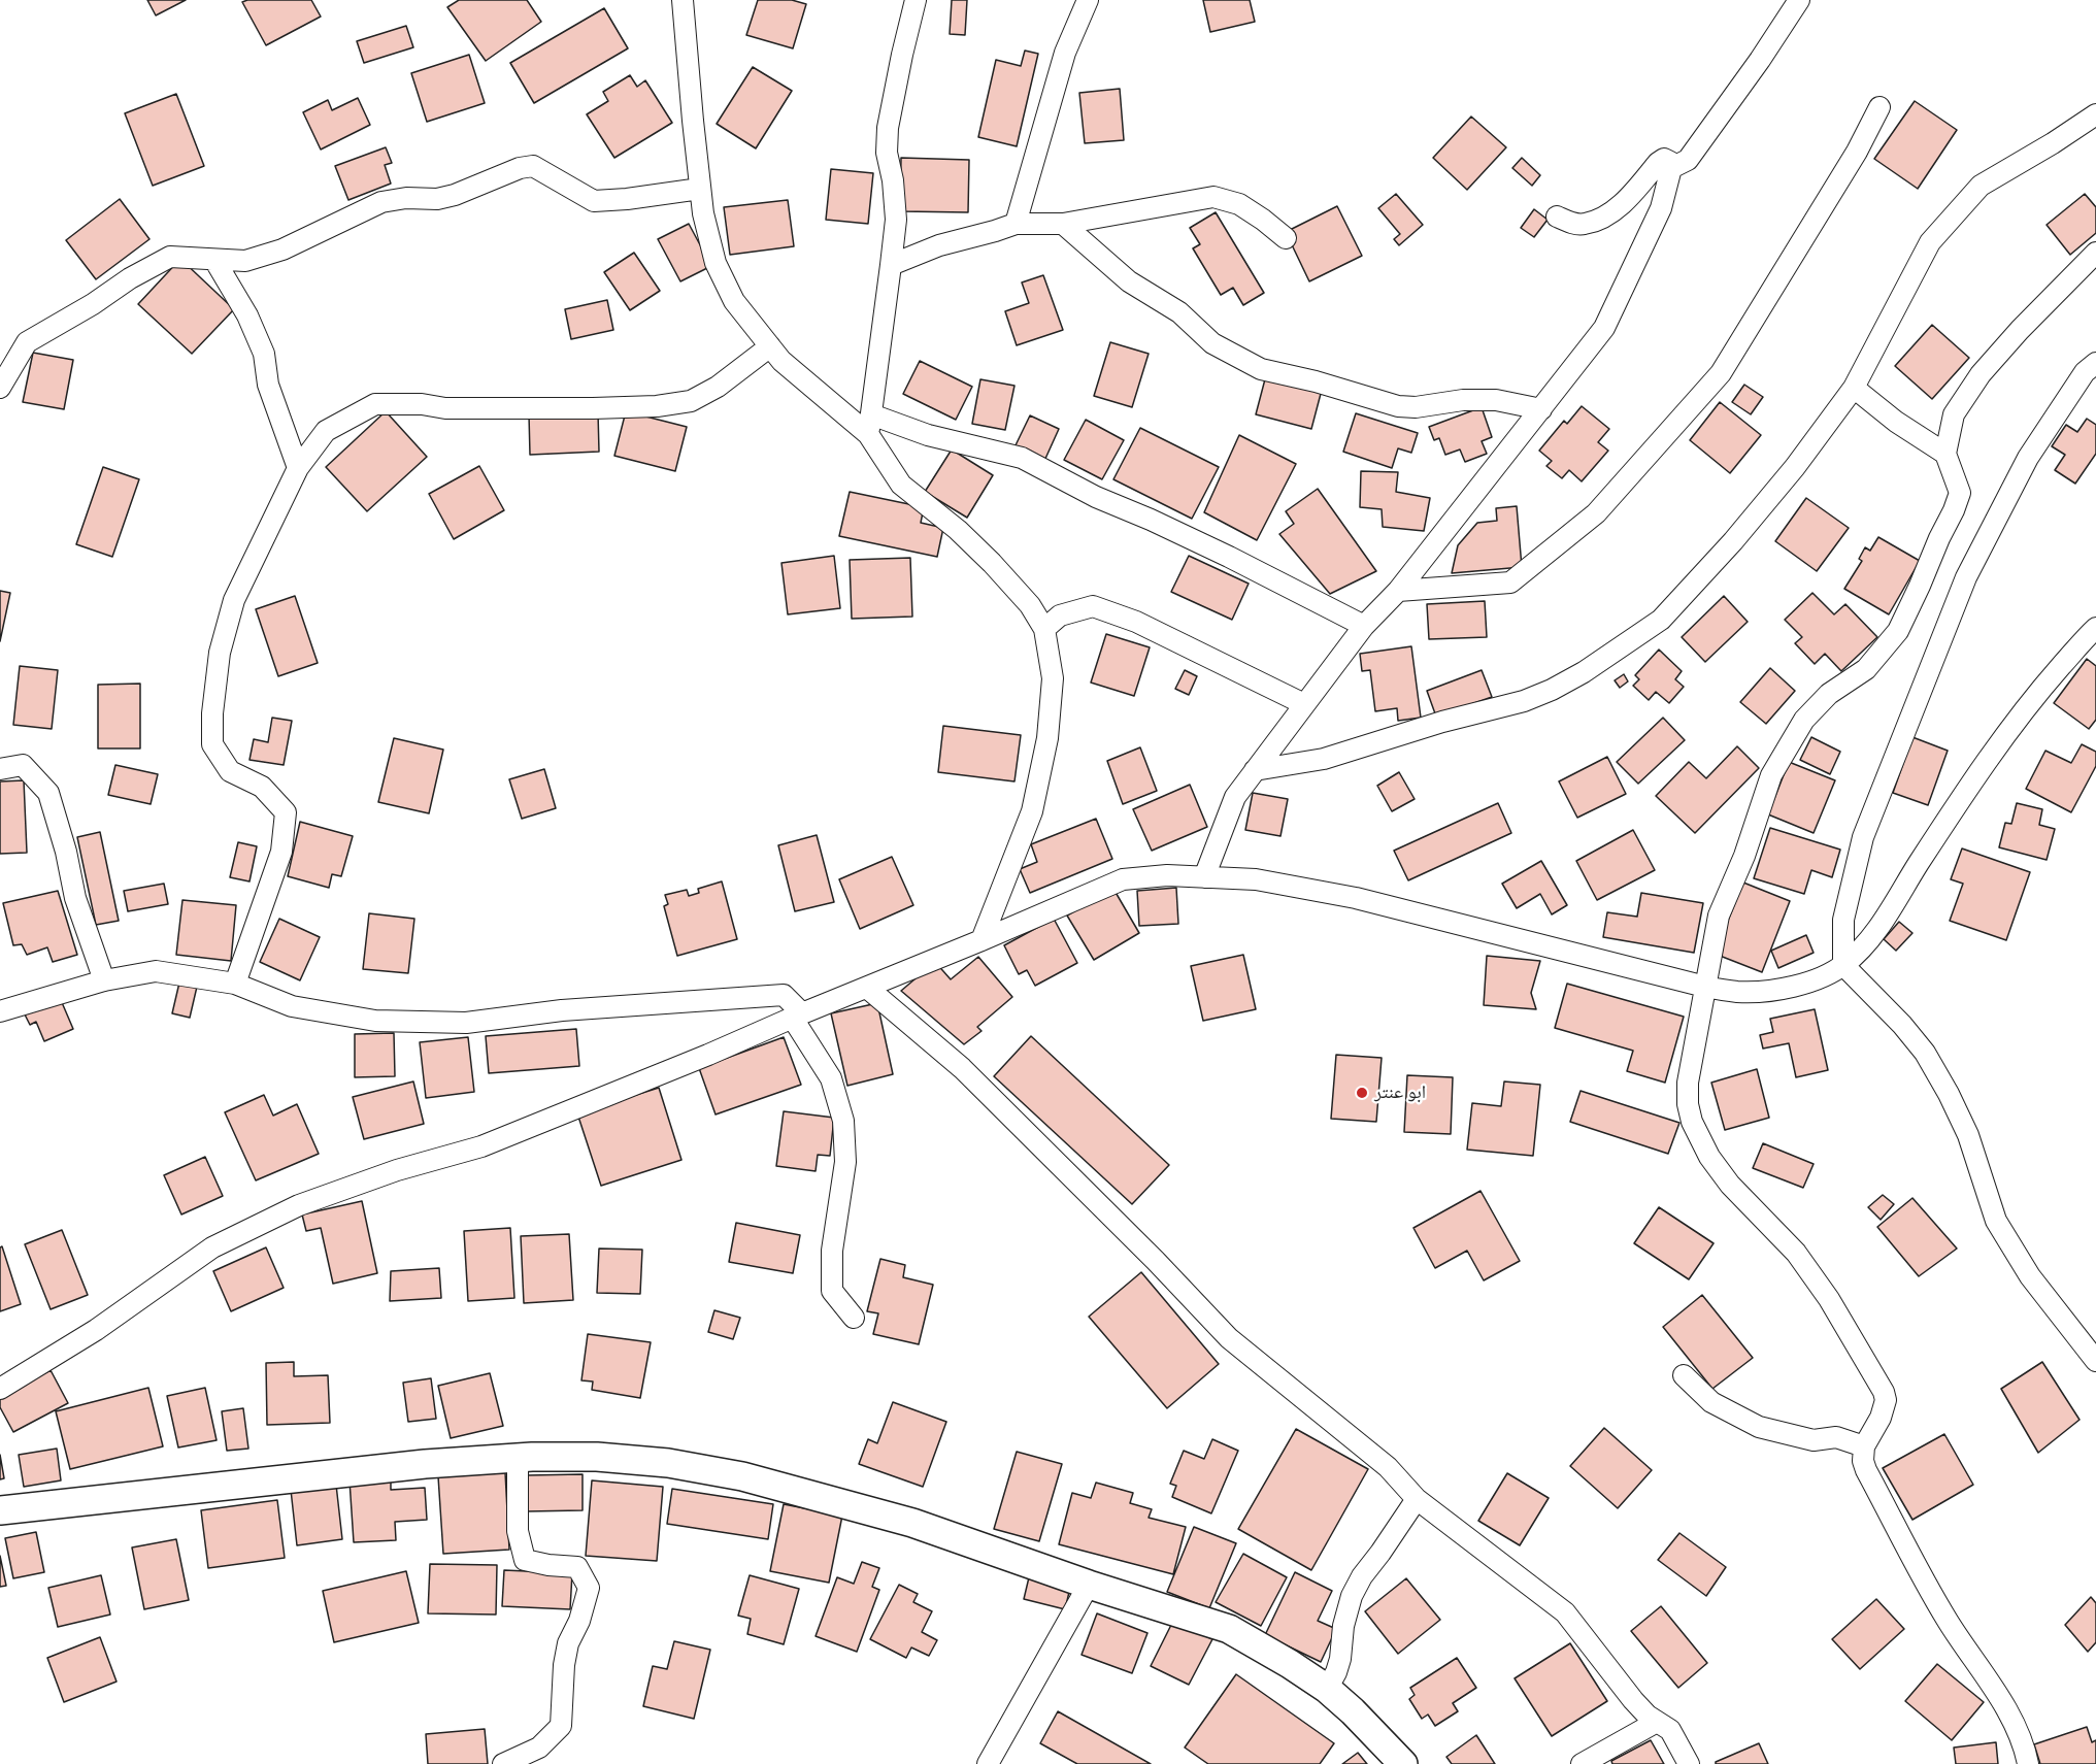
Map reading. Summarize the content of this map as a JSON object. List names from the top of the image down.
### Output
{
  "places": ["ابو عنتر"]
}
